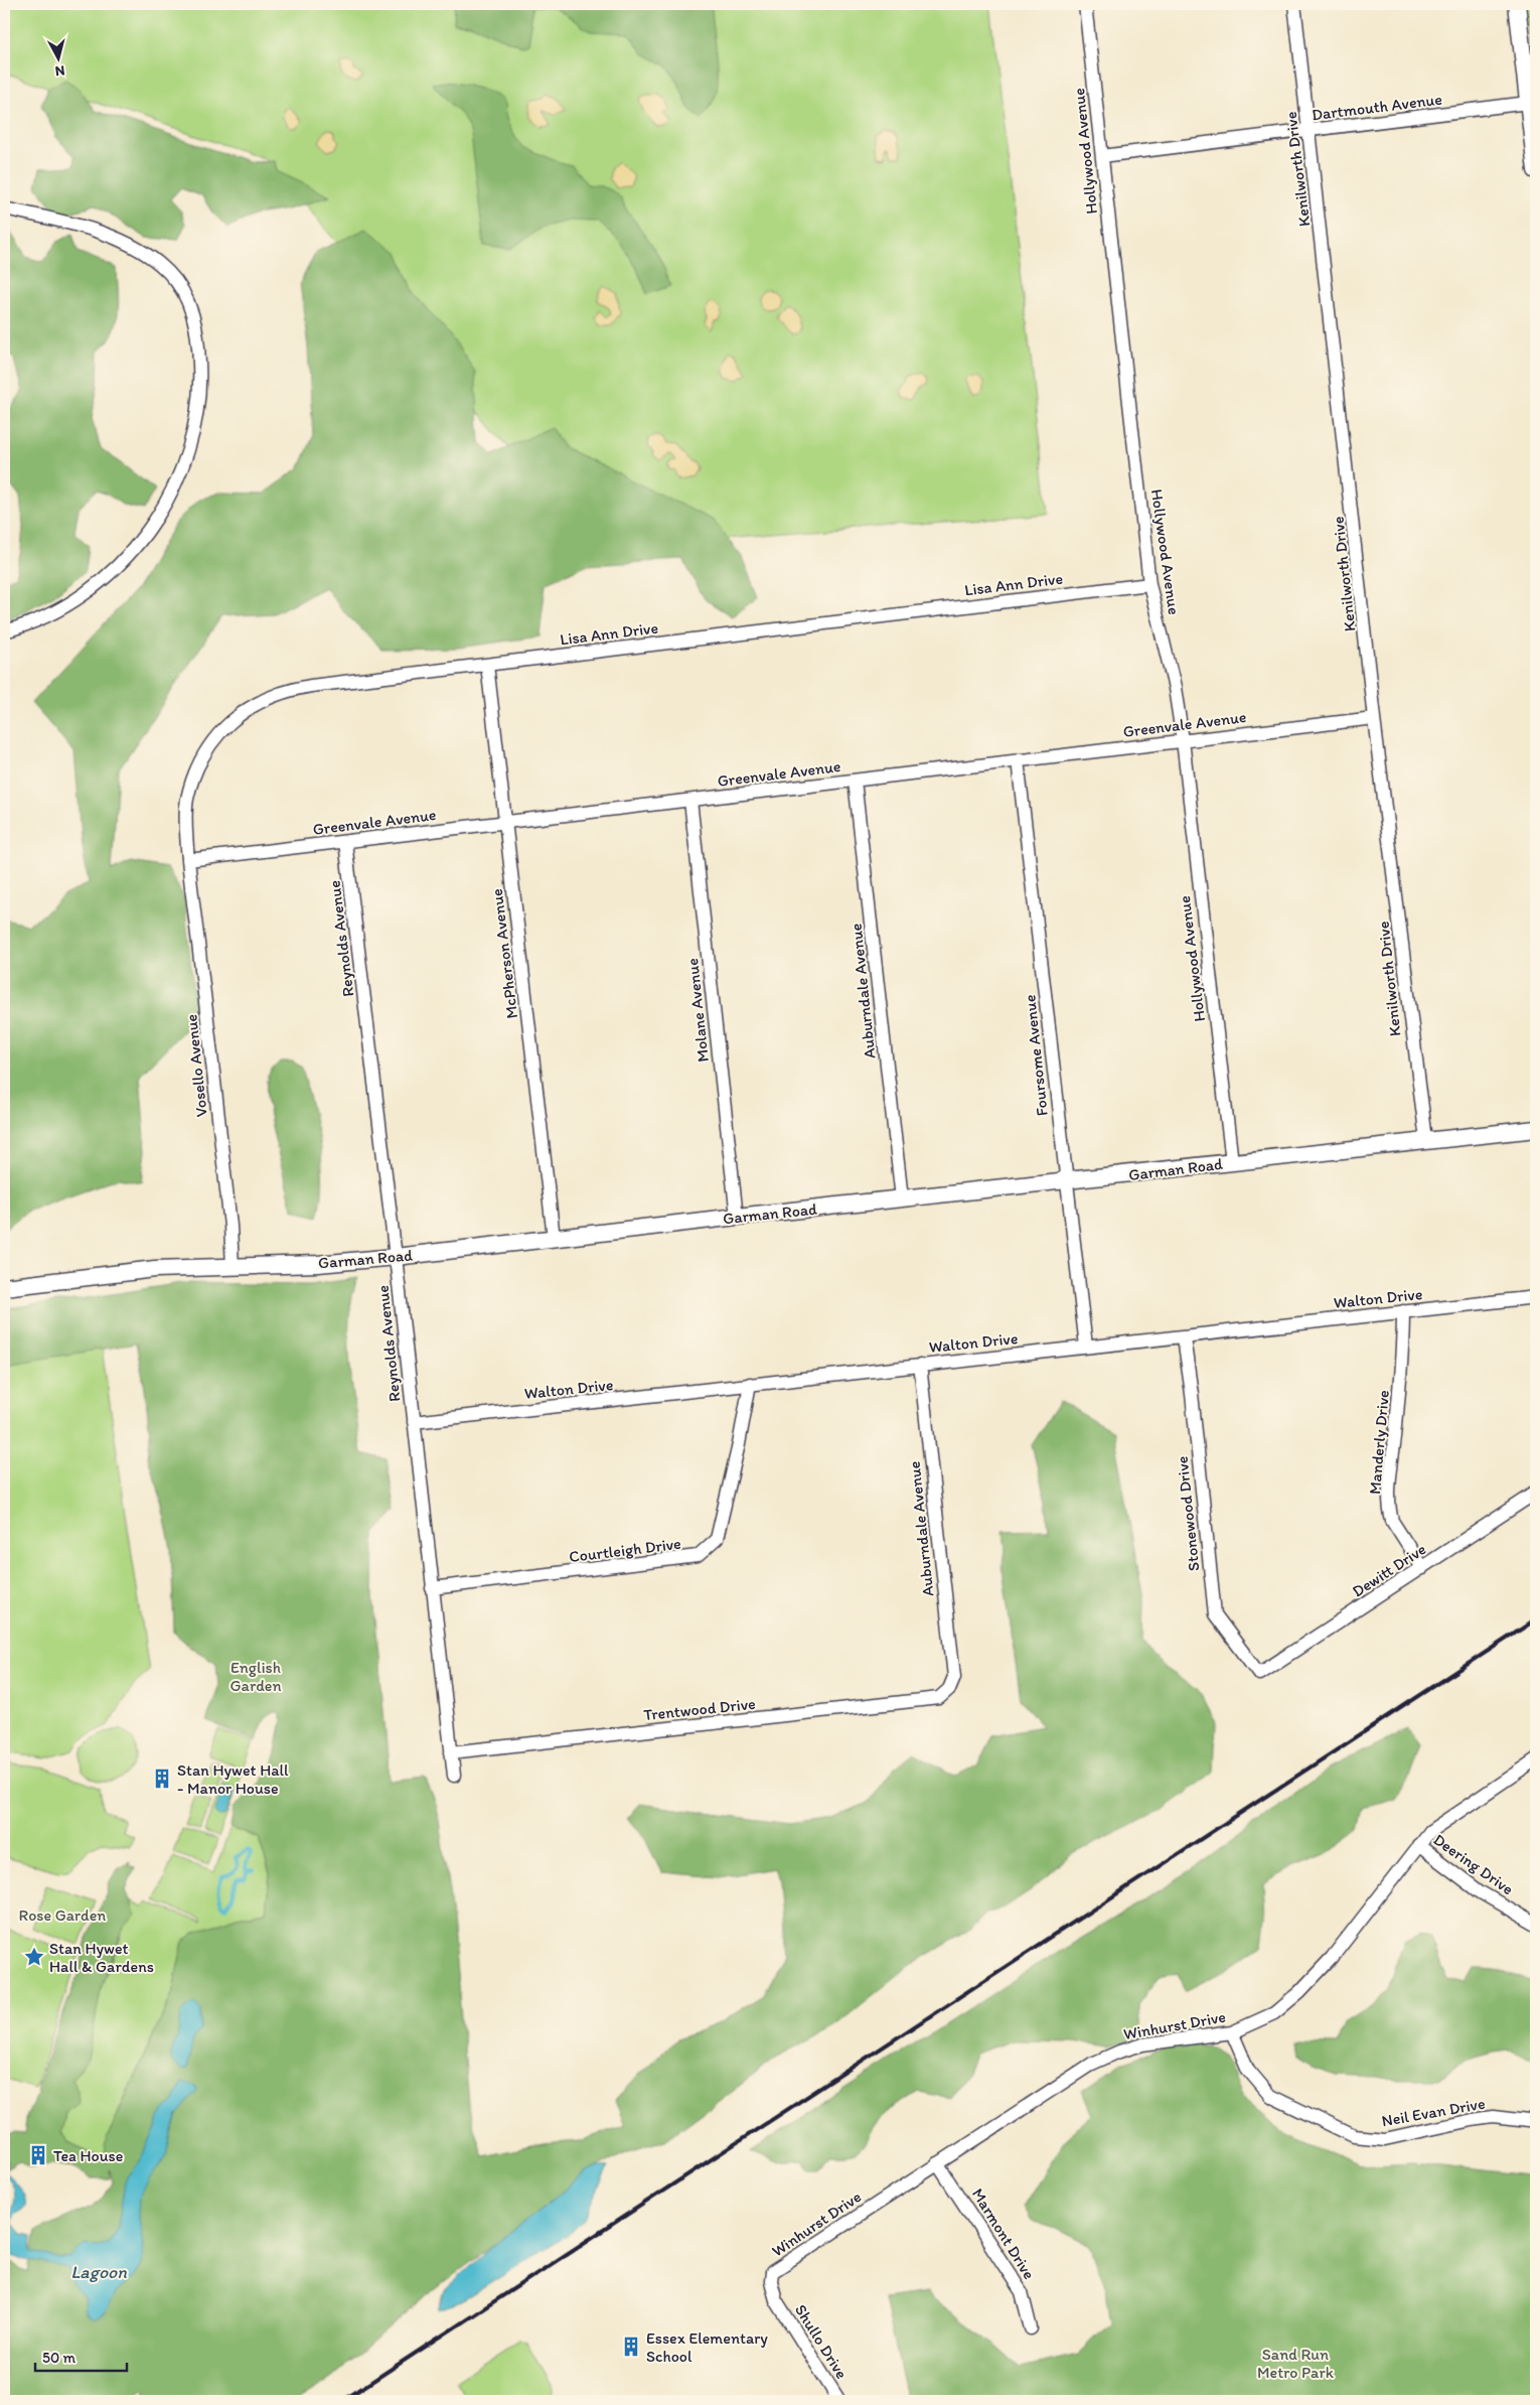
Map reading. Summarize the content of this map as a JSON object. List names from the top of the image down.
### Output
{
  "streets": {
    "street": [
      "Dartmouth Avenue",
      "Hollywood Avenue",
      "Kenilworth Drive",
      "Lisa Ann Drive",
      "Greenvale Avenue",
      "Reynolds Avenue",
      "McPherson Avenue",
      "Auburndale Avenue",
      "Molane Avenue",
      "Foursome Avenue",
      "Vosello Avenue",
      "Garman Road",
      "Walton Drive",
      "Manderly Drive",
      "Stonewood Drive",
      "Courtleigh Drive",
      "Dewitt Drive",
      "Trentwood Drive",
      "Deering Drive",
      "Winhurst Drive",
      "Neil Evan Drive",
      "Marmont Drive",
      "Shullo Drive"
    ]
  },
  "crossings": [
    ["Dartmouth Avenue", "Hollywood Avenue"],
    ["Dartmouth Avenue", "Kenilworth Drive"],
    ["Hollywood Avenue", "Lisa Ann Drive"],
    ["Hollywood Avenue", "Greenvale Avenue"],
    ["Hollywood Avenue", "Garman Road"],
    ["Kenilworth Drive", "Greenvale Avenue"],
    ["Kenilworth Drive", "Garman Road"],
    ["Lisa Ann Drive", "Greenvale Avenue"],
    ["Lisa Ann Drive", "McPherson Avenue"],
    ["Lisa Ann Drive", "Vosello Avenue"],
    ["Greenvale Avenue", "Reynolds Avenue"],
    ["Greenvale Avenue", "McPherson Avenue"],
    ["Greenvale Avenue", "Auburndale Avenue"],
    ["Greenvale Avenue", "Molane Avenue"],
    ["Greenvale Avenue", "Foursome Avenue"],
    ["Greenvale Avenue", "Vosello Avenue"],
    ["Reynolds Avenue", "Garman Road"],
    ["Reynolds Avenue", "Walton Drive"],
    ["Reynolds Avenue", "Courtleigh Drive"],
    ["Reynolds Avenue", "Trentwood Drive"],
    ["McPherson Avenue", "Garman Road"],
    ["Auburndale Avenue", "Garman Road"],
    ["Auburndale Avenue", "Walton Drive"],
    ["Auburndale Avenue", "Trentwood Drive"],
    ["Molane Avenue", "Garman Road"],
    ["Foursome Avenue", "Garman Road"],
    ["Foursome Avenue", "Walton Drive"],
    ["Vosello Avenue", "Garman Road"],
    ["Walton Drive", "Manderly Drive"],
    ["Walton Drive", "Stonewood Drive"],
    ["Walton Drive", "Courtleigh Drive"],
    ["Manderly Drive", "Dewitt Drive"],
    ["Stonewood Drive", "Dewitt Drive"],
    ["Deering Drive", "Winhurst Drive"],
    ["Winhurst Drive", "Neil Evan Drive"],
    ["Winhurst Drive", "Marmont Drive"],
    ["Winhurst Drive", "Shullo Drive"]
  ],
  "water": ["Lagoon"],
  "parks": ["English Garden", "Rose Garden", "Sand Run Metro Park"],
  "places": {
    "building": ["Stan Hywet Hall - Manor House", "Tea House", "Essex Elementary School"],
    "place": ["Stan Hywet Hall & Gardens"]
  },
  "scale_bar": "50 m",
  "north": "bottom"
}
